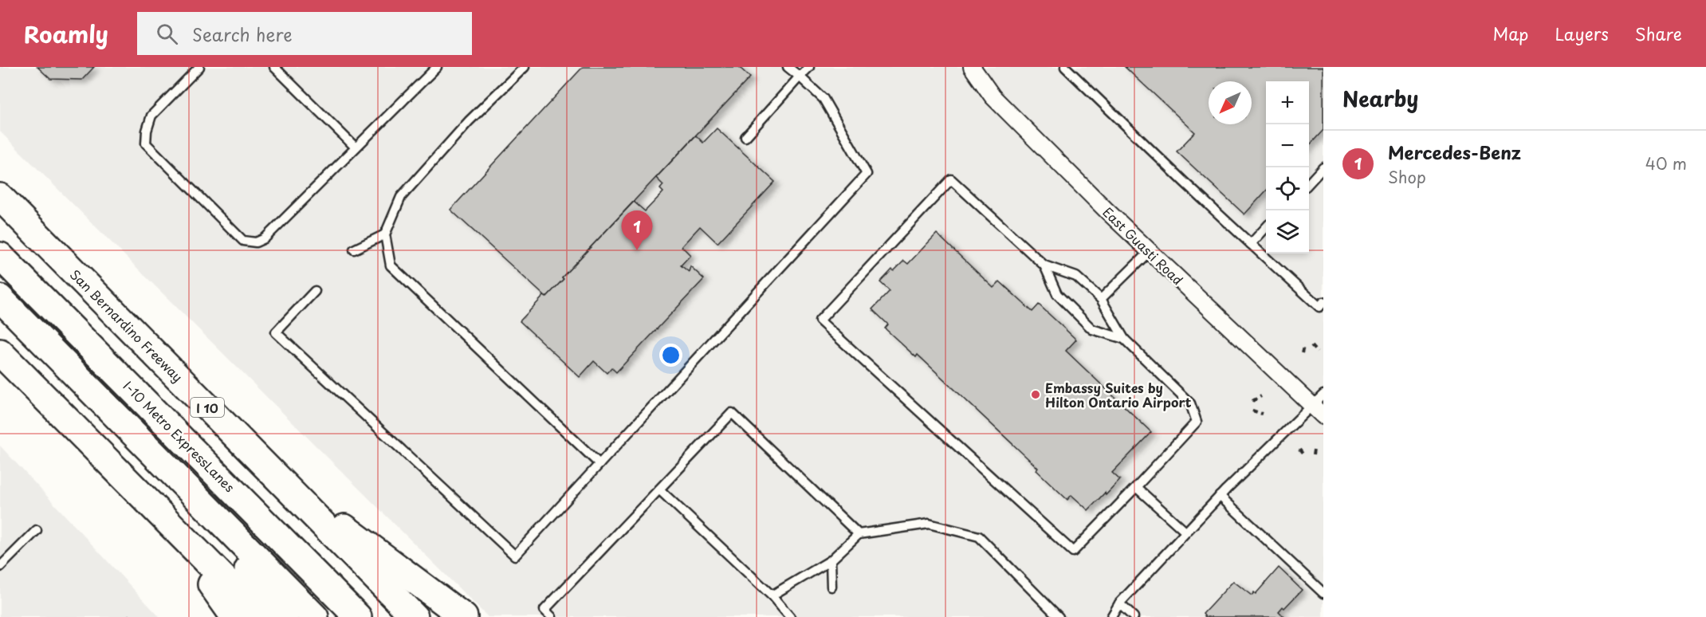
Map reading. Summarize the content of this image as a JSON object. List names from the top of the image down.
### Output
{
  "streets": {
    "highway": ["San Bernardino Freeway", "I 10", "I-10 Metro ExpressLanes"],
    "street": ["East Guasti Road"]
  },
  "places": ["Embassy Suites by Hilton Ontario Airport"],
  "north": "bottom left",
  "page": {
    "header": "Roamly",
    "search": "Search here",
    "nav": ["Map", "Layers", "Share"],
    "heading": "Nearby",
    "map_buttons": ["+", "−"],
    "list": [
      {
        "mark": "1",
        "name": "Mercedes-Benz",
        "note": "Shop",
        "value": "40 m"
      }
    ],
    "pins": "1"
  }
}
